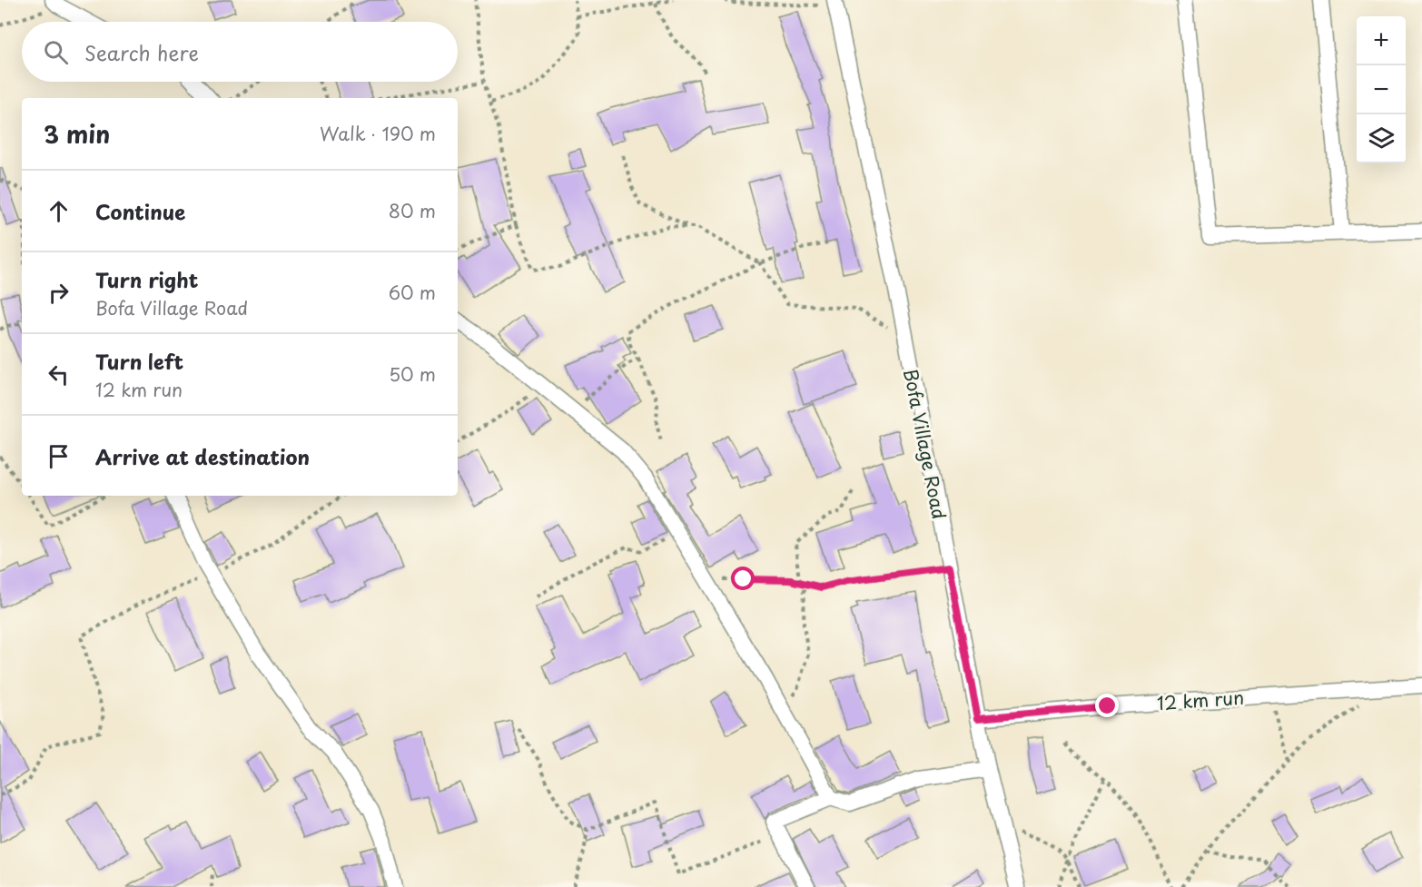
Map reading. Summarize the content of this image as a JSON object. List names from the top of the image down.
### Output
{
  "streets": {
    "street": ["Bofa Village Road", "12 km run"]
  },
  "crossings": [
    ["Bofa Village Road", "12 km run"]
  ],
  "page": {
    "map_buttons": ["+", "−"],
    "search": "Search here",
    "heading": ["3 min", "Walk · 190 m"],
    "list": [
      ["Continue", "80 m"],
      ["Turn right", "Bofa Village Road", "60 m"],
      ["Turn left", "12 km run", "50 m"],
      "Arrive at destination"
    ]
  }
}
